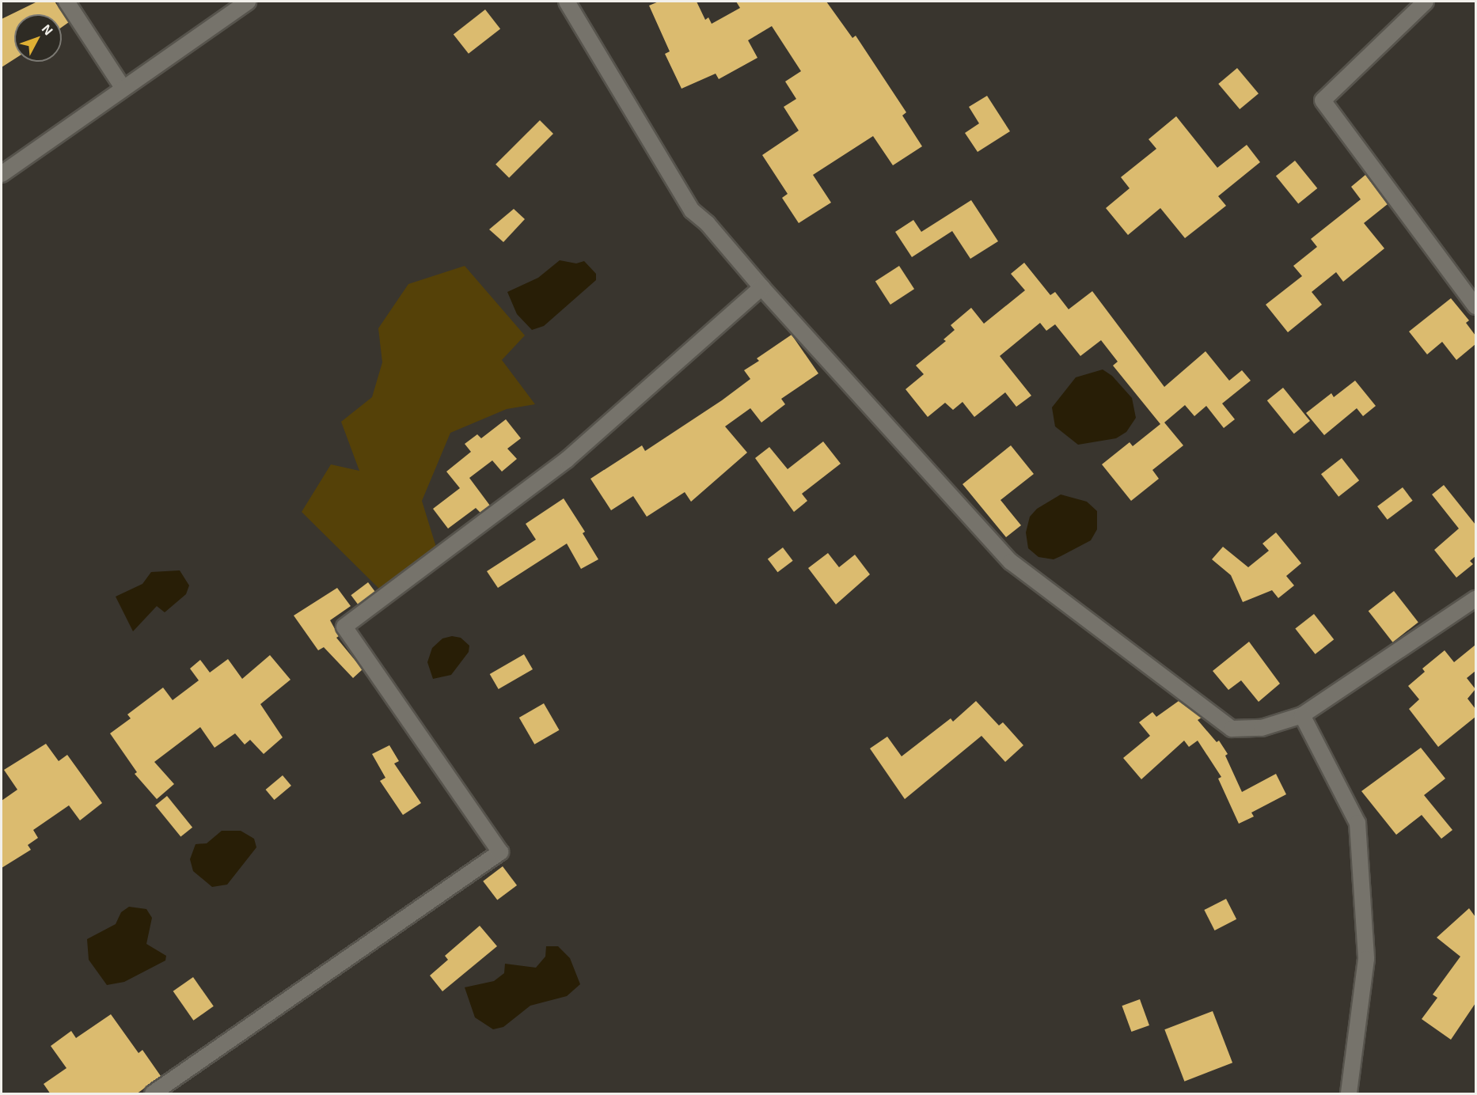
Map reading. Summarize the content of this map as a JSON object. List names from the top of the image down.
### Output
{
  "north": "top right"
}
